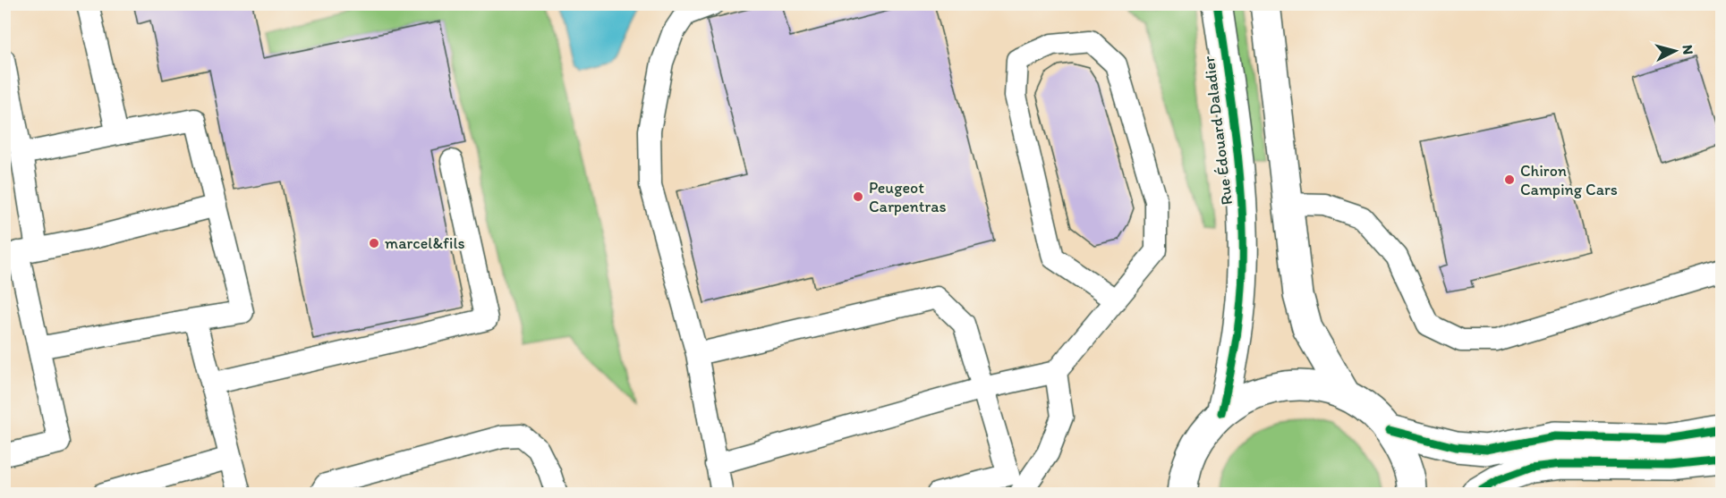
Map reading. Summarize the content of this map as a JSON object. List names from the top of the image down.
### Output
{
  "streets": {
    "main road": ["Rue Édouard Daladier"]
  },
  "places": ["Chiron Camping Cars", "Peugeot Carpentras", "marcel&fils"],
  "north": "right"
}
